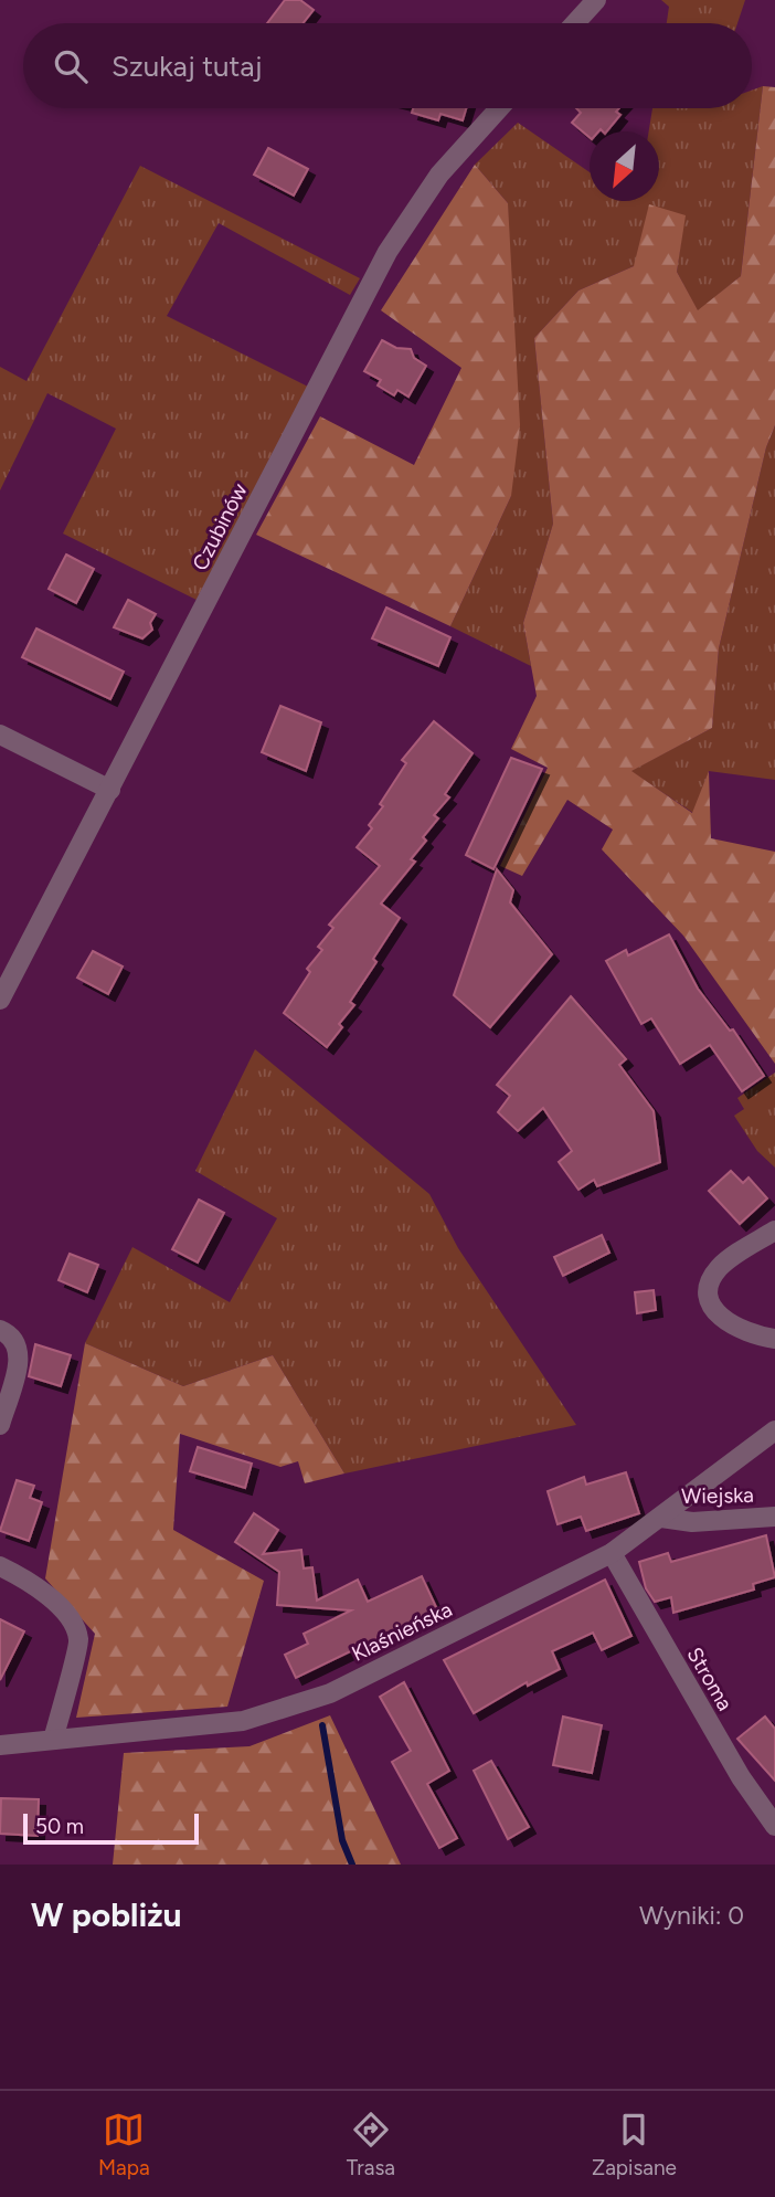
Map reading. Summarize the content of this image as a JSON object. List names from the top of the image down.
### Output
{
  "streets": {
    "street": [
      "Czubinów",
      "Wiejska",
      "Klaśnieńska",
      "Stroma"
    ]
  },
  "crossings": [
    ["Wiejska", "Klaśnieńska"],
    ["Klaśnieńska", "Stroma"]
  ],
  "scale_bar": "50 m",
  "north": "bottom left",
  "page": {
    "search": "Szukaj tutaj",
    "scale": "50 m",
    "heading": ["W pobliżu", "Wyniki: 0"],
    "nav": ["Mapa", "Trasa", "Zapisane"]
  }
}
